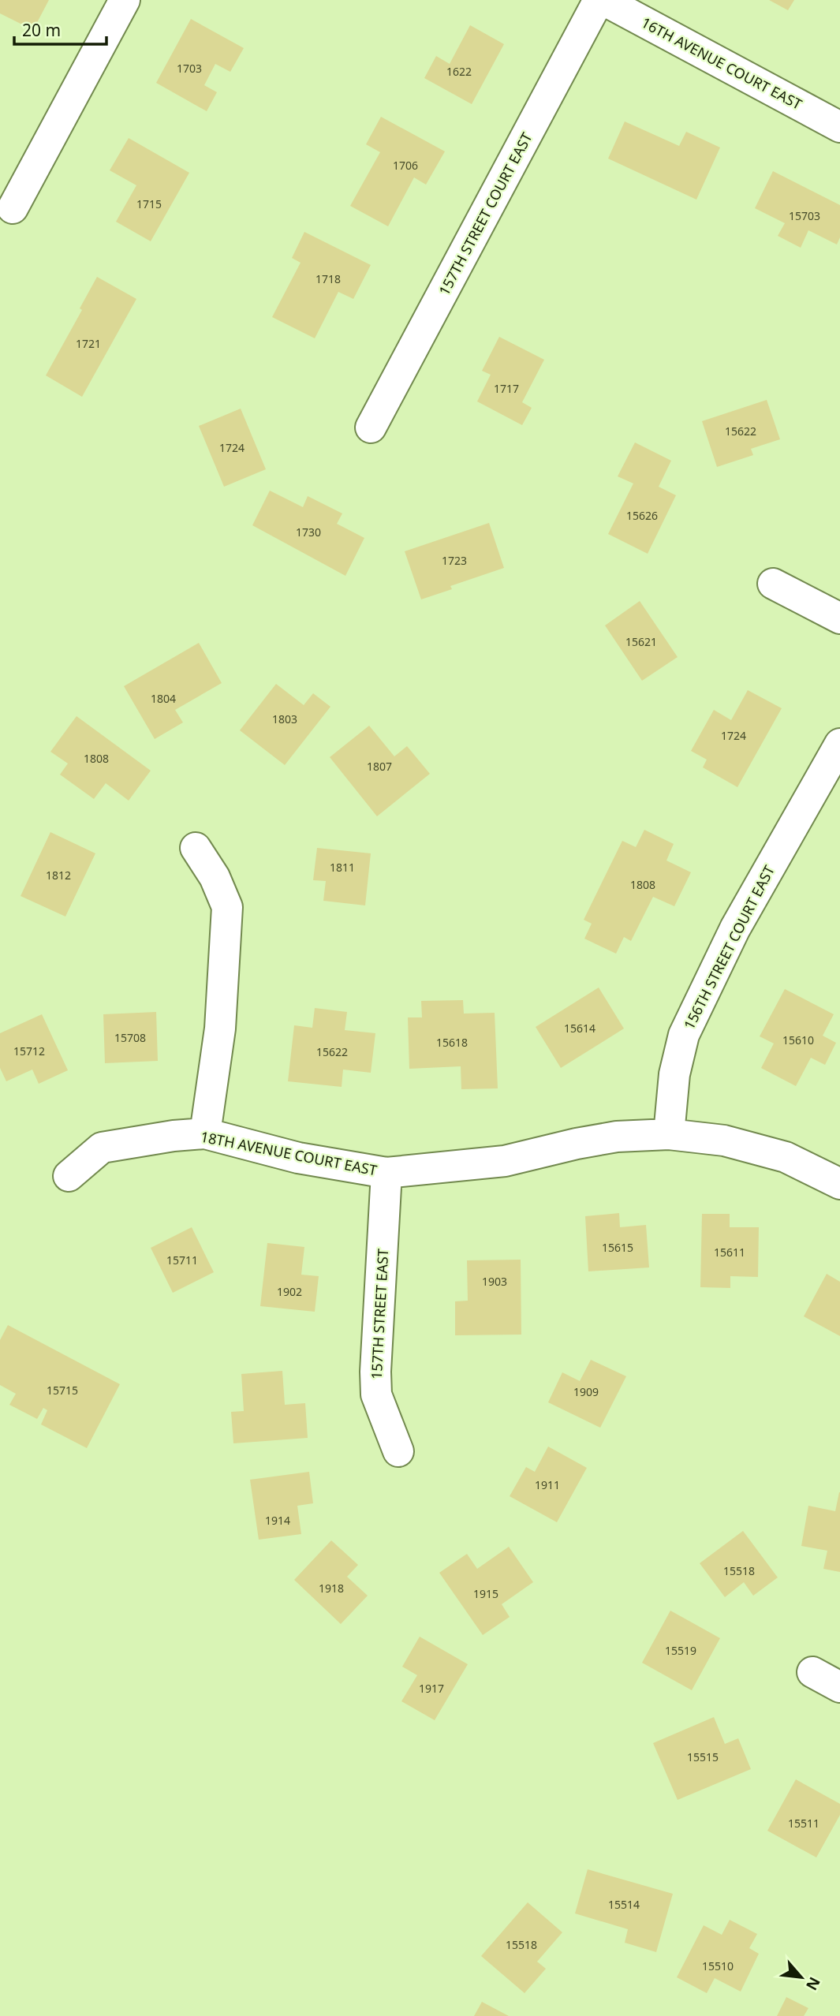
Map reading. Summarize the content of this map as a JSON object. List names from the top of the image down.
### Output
{
  "streets": {
    "street": [
      "16TH AVENUE COURT EAST",
      "157TH STREET COURT EAST",
      "156TH STREET COURT EAST",
      "18TH AVENUE COURT EAST",
      "157TH STREET EAST"
    ]
  },
  "crossings": [
    ["156TH STREET COURT EAST", "18TH AVENUE COURT EAST"],
    ["18TH AVENUE COURT EAST", "157TH STREET EAST"]
  ],
  "house_numbers": [
    "1703",
    "1622",
    "1706",
    "1715",
    "15703",
    "1718",
    "1721",
    "1717",
    "15622",
    "1724",
    "15626",
    "1730",
    "1723",
    "15621",
    "1804",
    "1803",
    "1724",
    "1808",
    "1807",
    "1811",
    "1812",
    "1808",
    "15614",
    "15708",
    "15610",
    "15618",
    "15712",
    "15622",
    "15615",
    "15611",
    "15711",
    "1903",
    "1902",
    "15715",
    "1909",
    "1911",
    "1914",
    "15518",
    "1918",
    "1915",
    "15519",
    "1917",
    "15515",
    "15511",
    "15514",
    "15518",
    "15510"
  ],
  "scale_bar": "20 m",
  "north": "bottom right"
}
